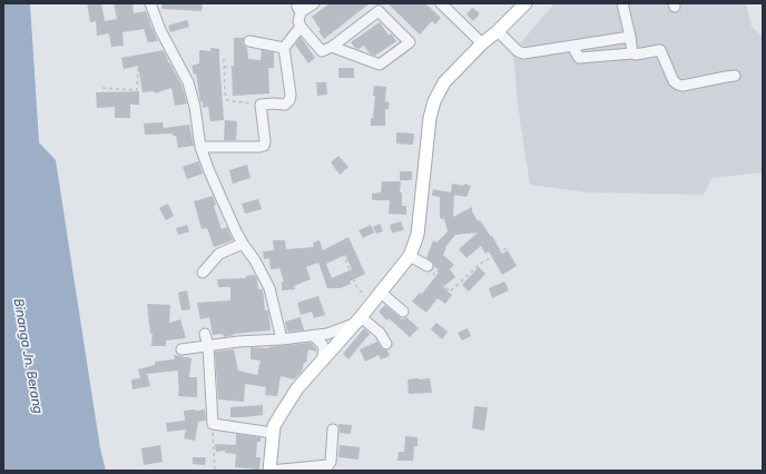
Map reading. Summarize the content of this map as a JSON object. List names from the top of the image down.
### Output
{
  "water": ["Binanga Jn. Berang"]
}
